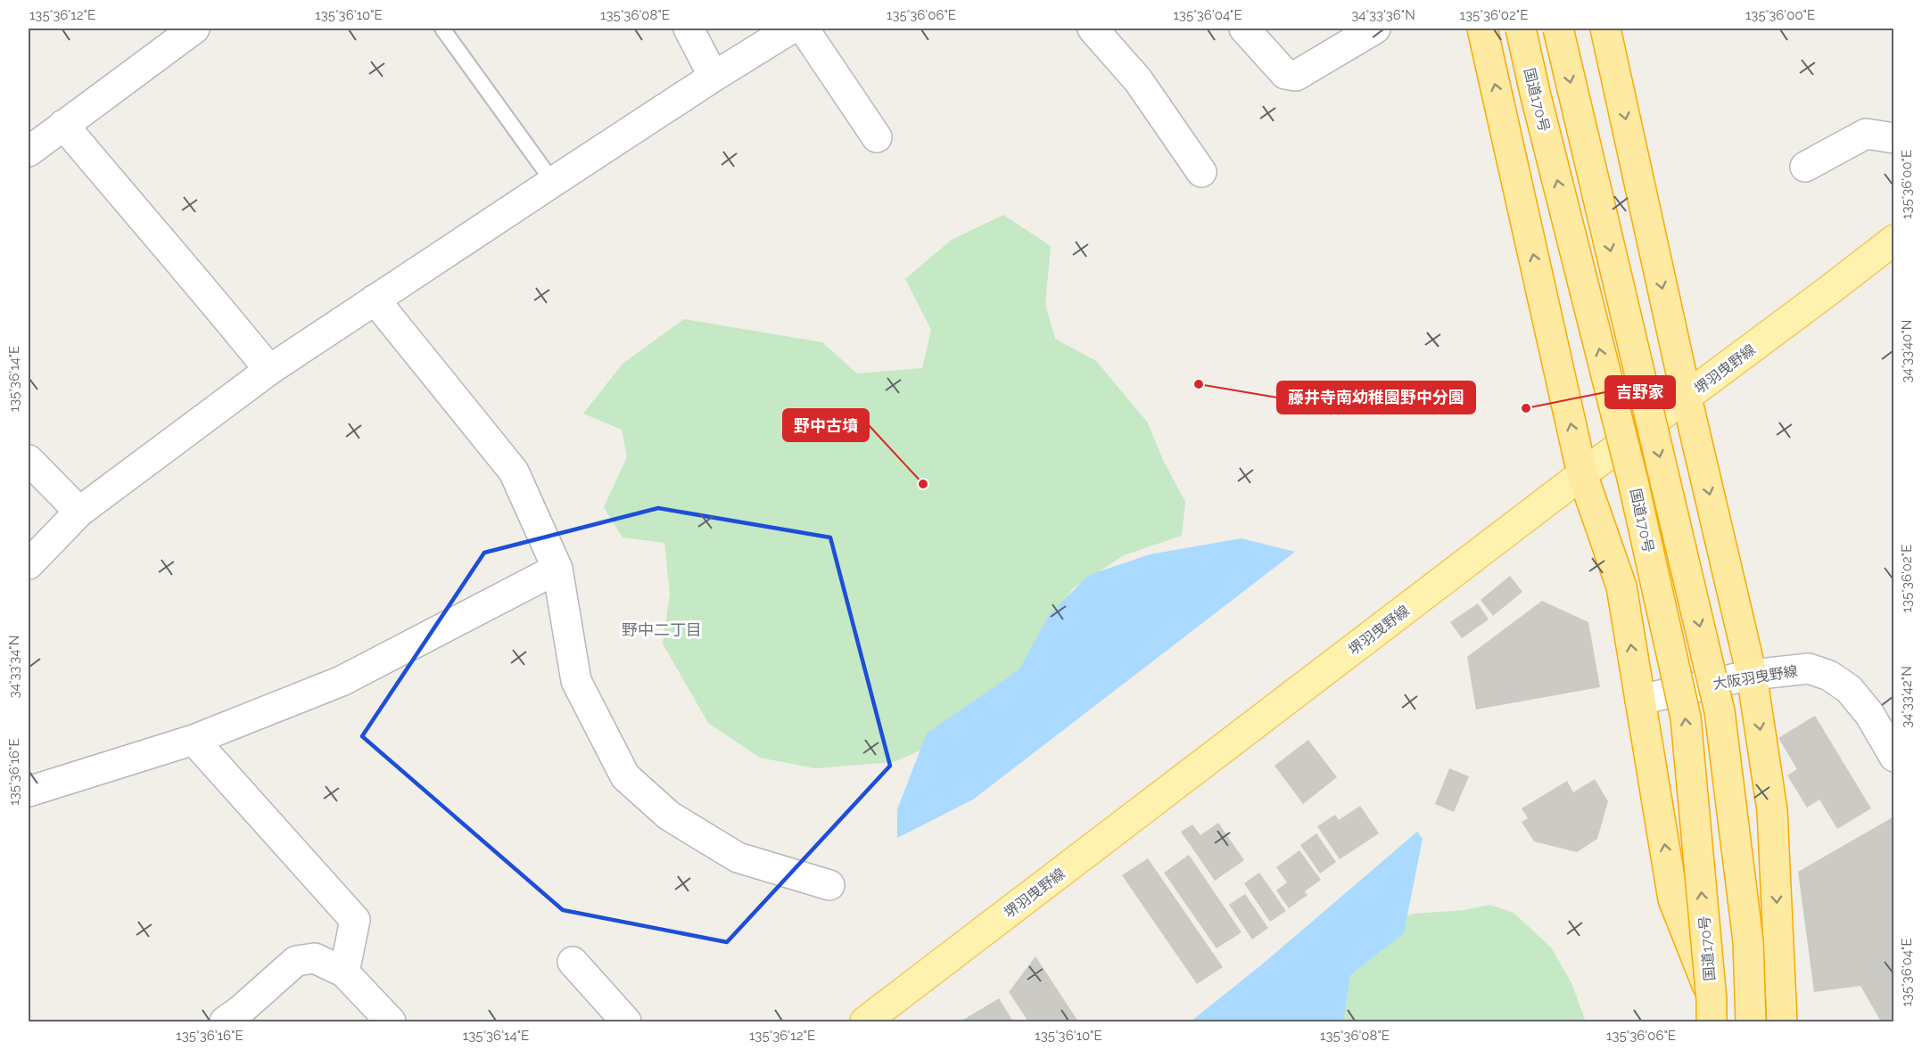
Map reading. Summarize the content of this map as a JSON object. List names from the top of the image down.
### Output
{
  "streets": {
    "highway": ["国道170号"],
    "main road": ["堺羽曳野線"],
    "street": ["大阪羽曳野線"]
  },
  "districts": ["野中二丁目"],
  "places": ["藤井寺南幼稚園野中分園", "吉野家", "野中古墳"],
  "coordinates": [
    "135°36'12\"E",
    "135°36'10\"E",
    "135°36'08\"E",
    "135°36'06\"E",
    "135°36'04\"E",
    "34°33'36\"N",
    "135°36'02\"E",
    "135°36'00\"E",
    "34°33'40\"N",
    "135°36'14\"E",
    "34°33'34\"N",
    "34°33'42\"N",
    "135°36'16\"E"
  ]
}
